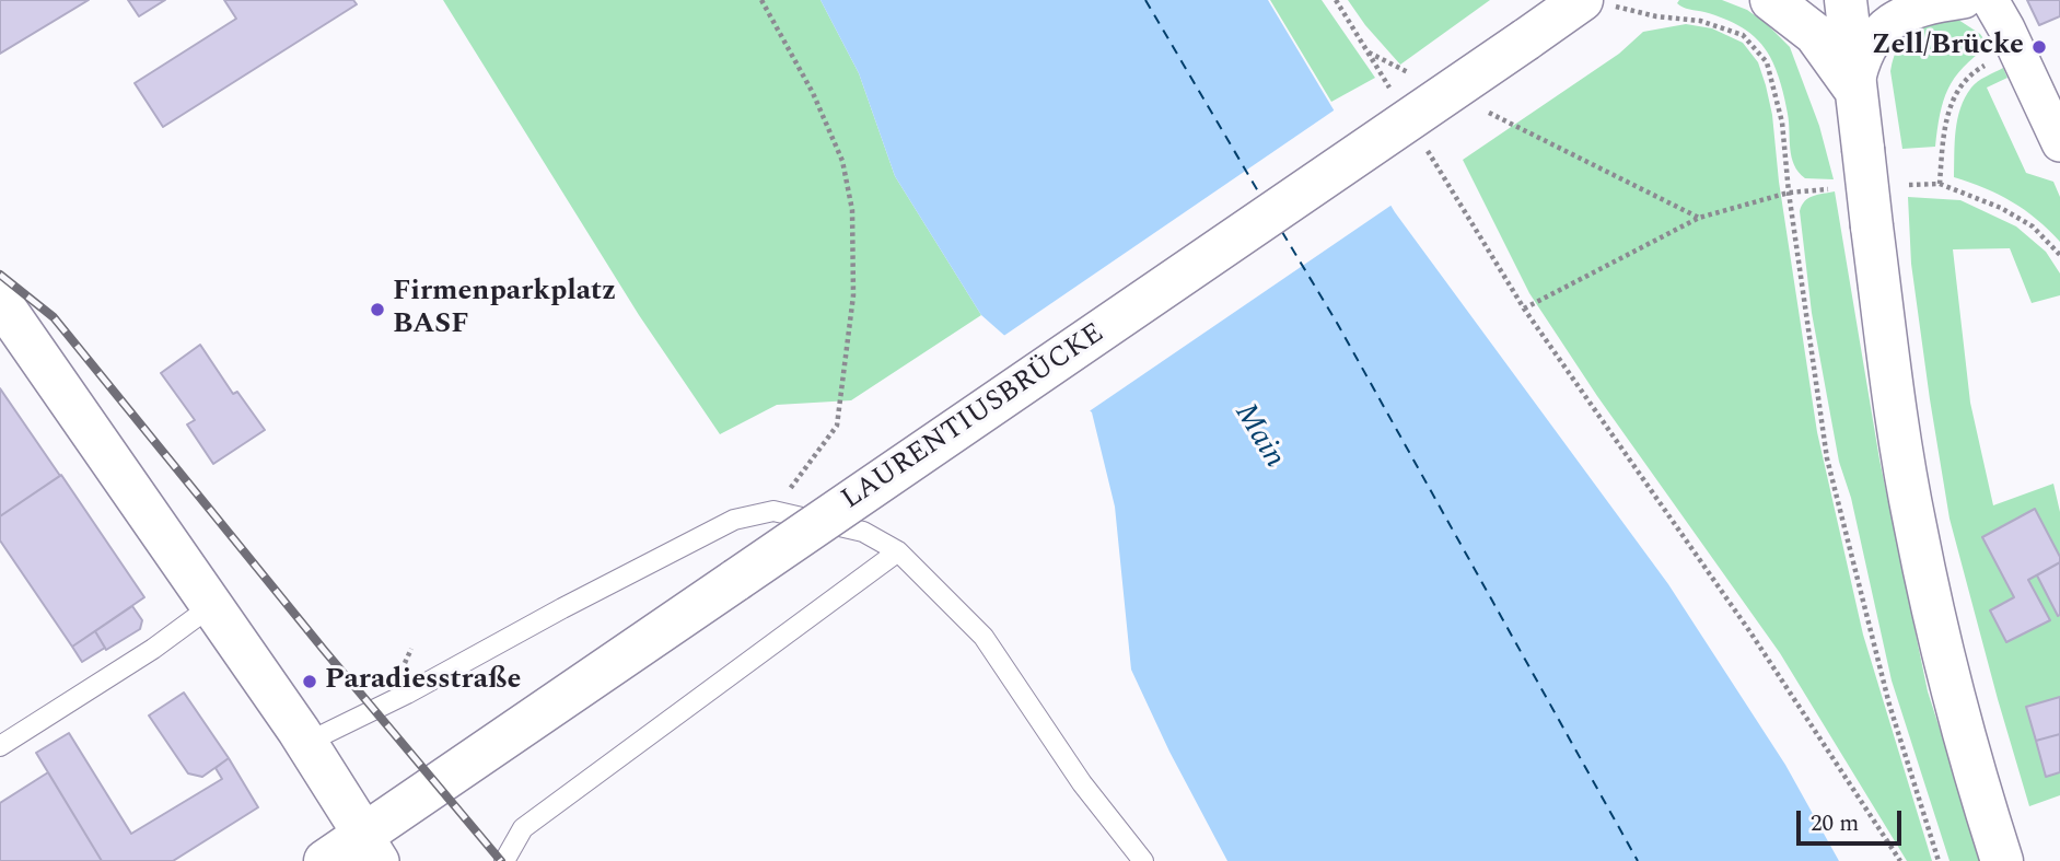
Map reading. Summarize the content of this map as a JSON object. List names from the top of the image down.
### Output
{
  "streets": {
    "main road": ["LAURENTIUSBRÜCKE"]
  },
  "water": ["Main"],
  "places": ["Zell/Brücke", "Firmenparkplatz BASF", "Paradiesstraße"],
  "scale_bar": "20 m"
}
